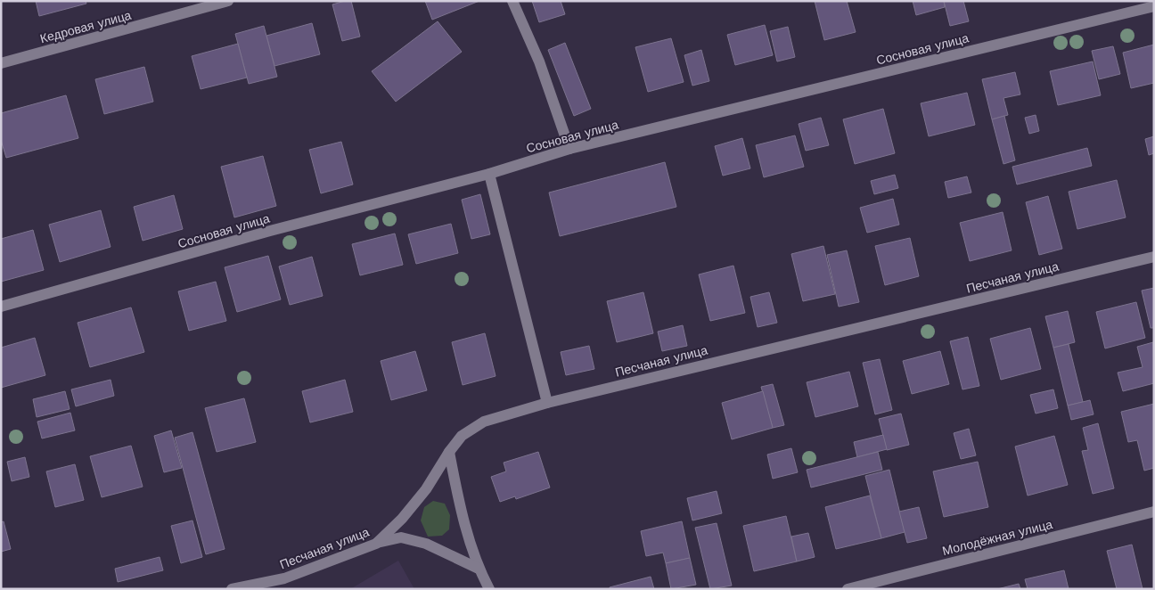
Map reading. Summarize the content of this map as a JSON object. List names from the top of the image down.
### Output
{
  "streets": {
    "street": [
      "Кедровая улица",
      "Сосновая улица",
      "Песчаная улица",
      "Молодёжная улица"
    ]
  }
}
